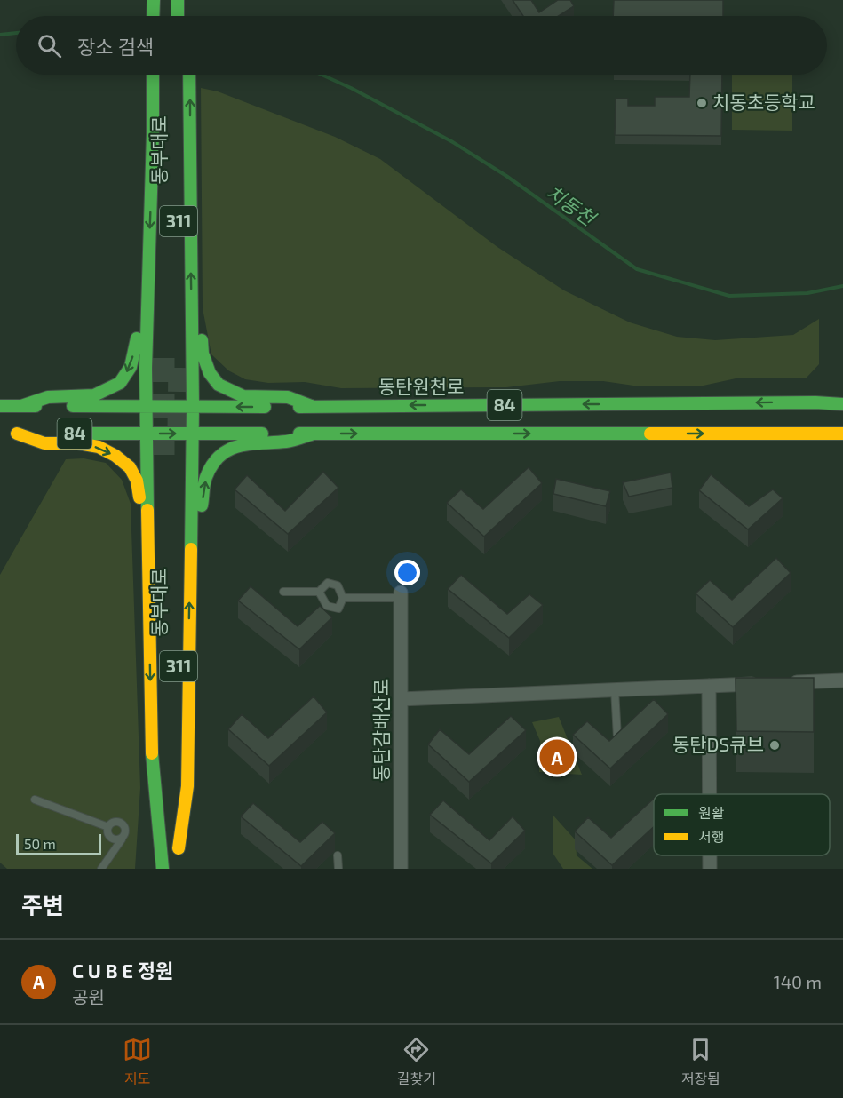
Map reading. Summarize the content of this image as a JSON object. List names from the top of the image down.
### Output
{
  "streets": {
    "main road": [
      "동부대로",
      "311",
      "동탄원천로",
      "84"
    ],
    "street": ["동탄감배산로"]
  },
  "water": ["치동천"],
  "places": ["치동초등학교", "동탄DS큐브"],
  "legend": ["원활", "서행"],
  "scale_bar": "50 m",
  "page": {
    "search": "장소 검색",
    "pins": "A",
    "scale": "50 m",
    "heading": "주변",
    "list": [
      {
        "mark": "A",
        "name": "C U B E 정원",
        "note": "공원",
        "value": "140 m"
      }
    ],
    "nav": ["지도", "길찾기", "저장됨"]
  }
}
